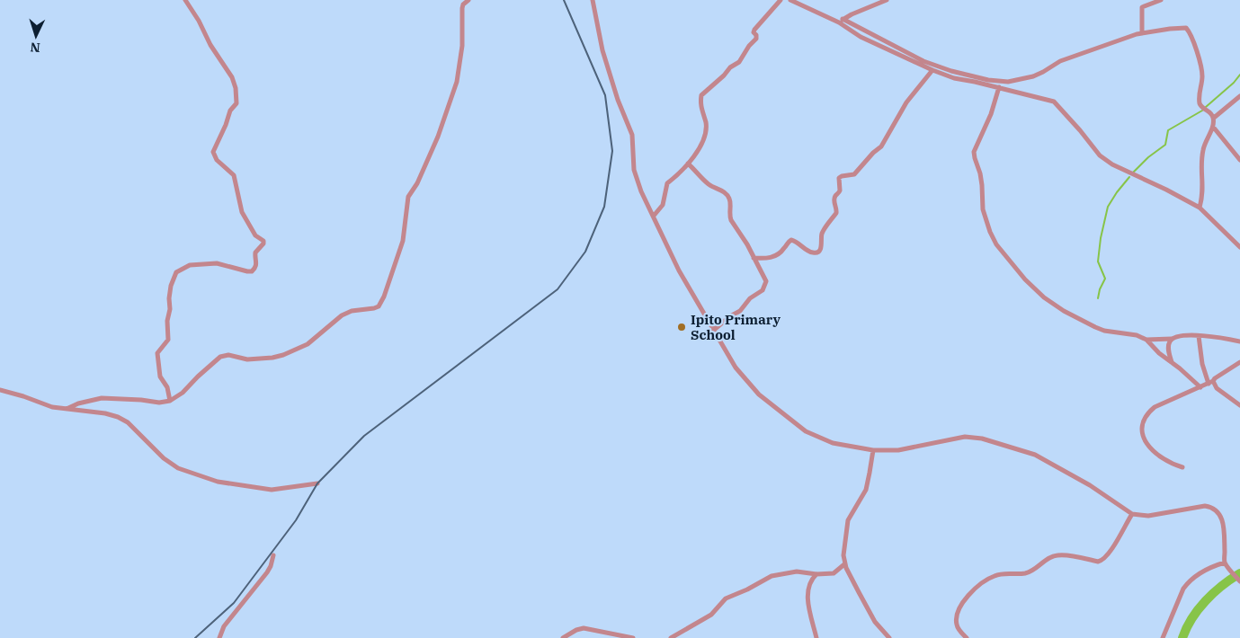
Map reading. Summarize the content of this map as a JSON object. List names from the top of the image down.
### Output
{
  "places": ["Ipito Primary School"],
  "north": "bottom"
}
